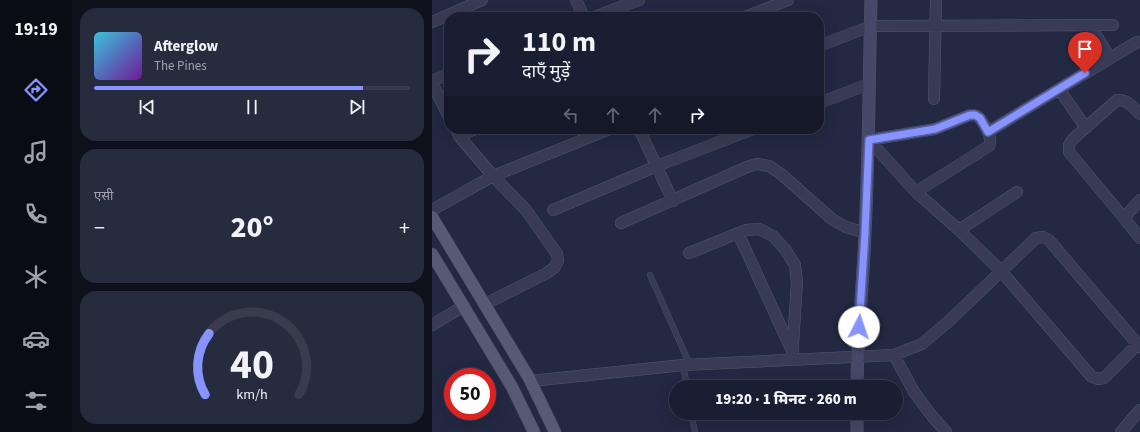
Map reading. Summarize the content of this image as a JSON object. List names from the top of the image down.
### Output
{
  "page": {
    "tabs": "19:19",
    "turn": ["110 m", "दाएँ मुड़ें"],
    "song": ["Afterglow", "The Pines"],
    "tile": "एसी",
    "heat": ["−", "20°", "+"],
    "limit": "50",
    "trip": "19:20 · 1 मिनट · 260 m",
    "gauge": ["40", "km/h"]
  }
}
